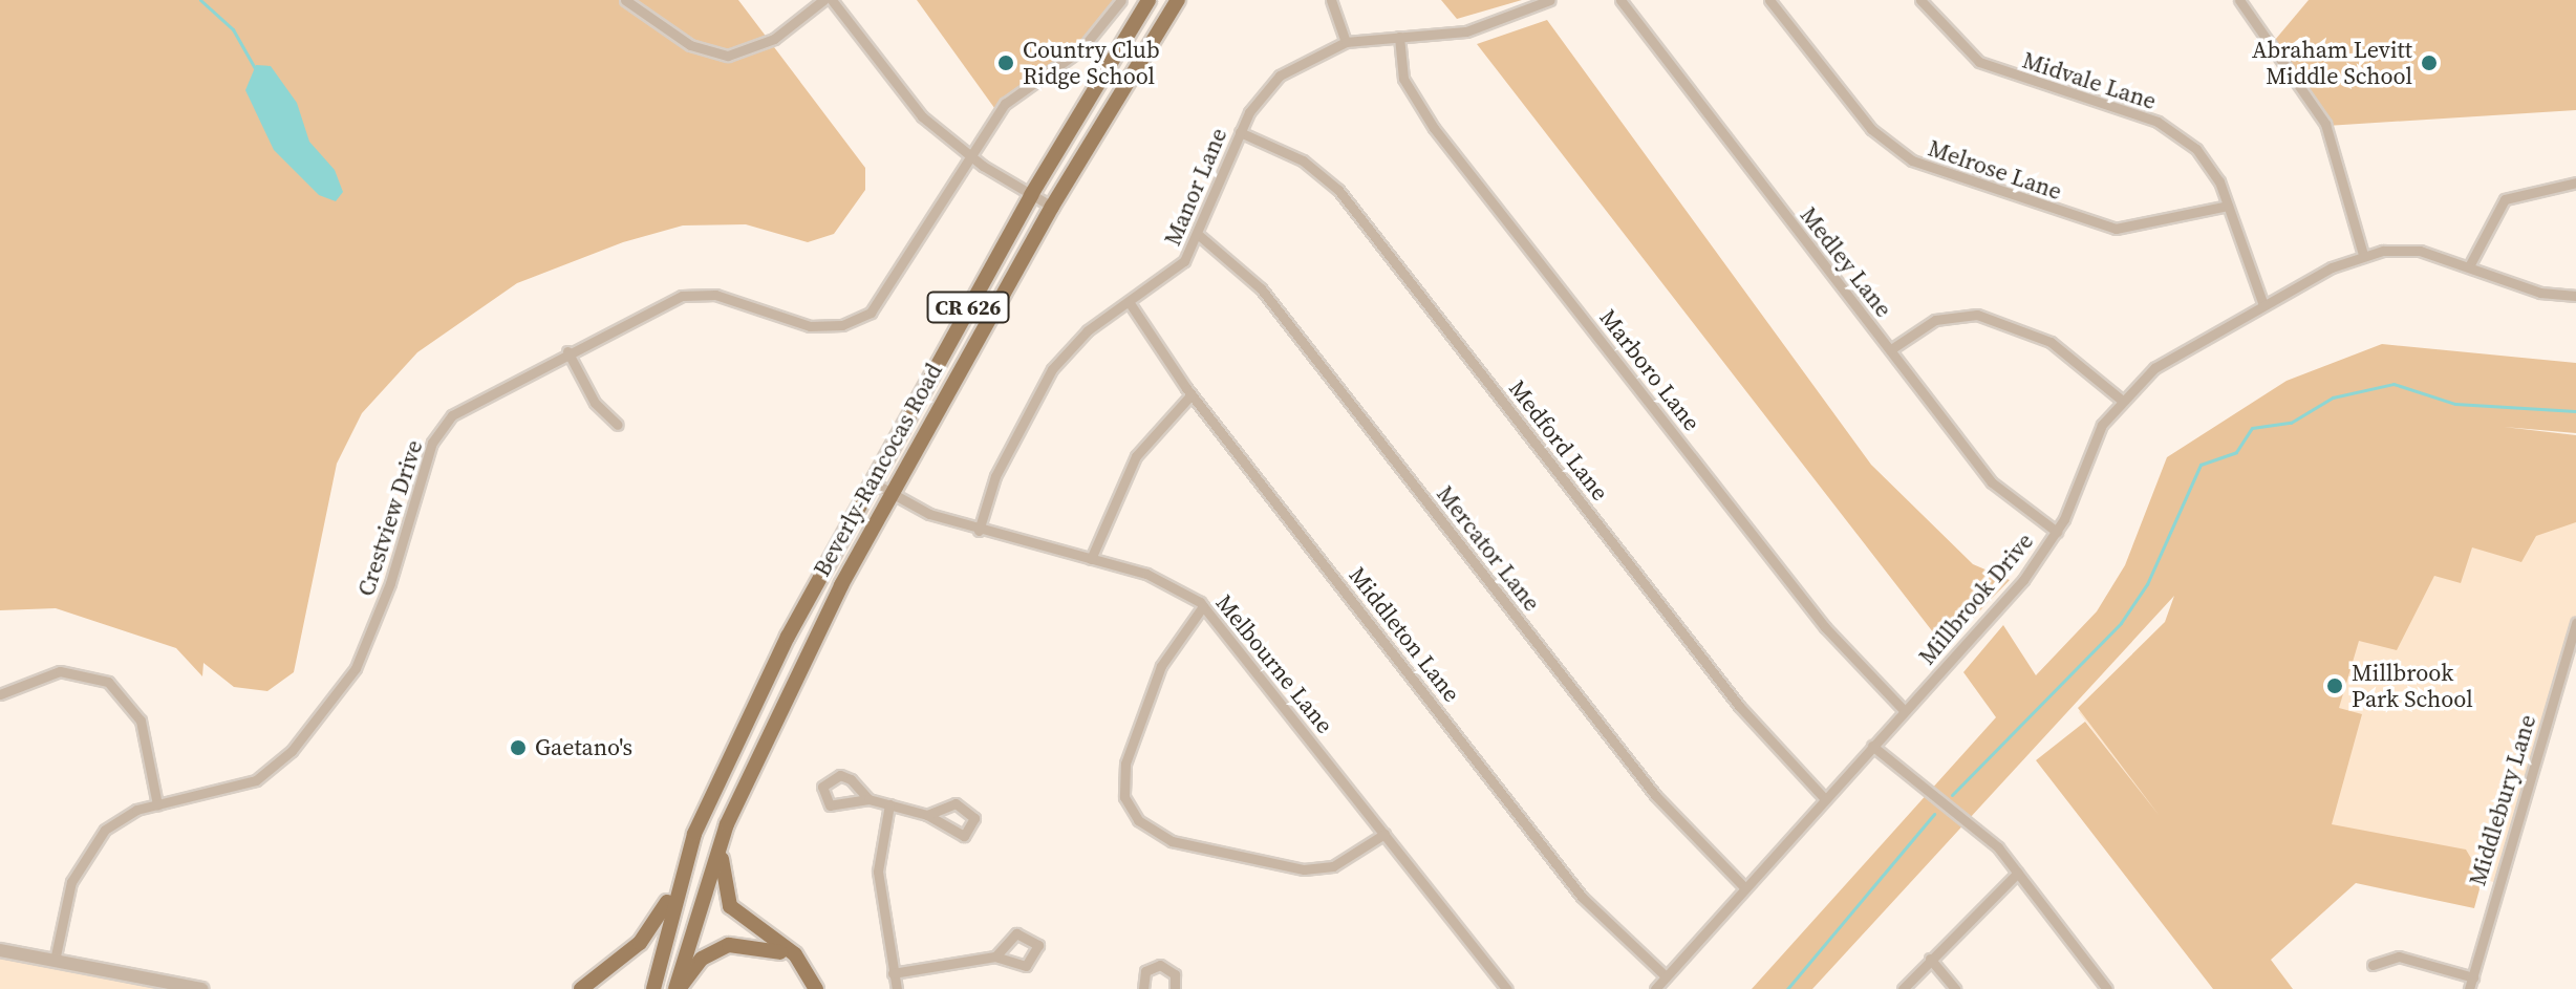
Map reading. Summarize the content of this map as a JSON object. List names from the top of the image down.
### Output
{
  "streets": {
    "main road": ["CR 626", "Beverly-Rancocas Road"],
    "street": [
      "Midvale Lane",
      "Melrose Lane",
      "Manor Lane",
      "Medley Lane",
      "Marboro Lane",
      "Medford Lane",
      "Crestview Drive",
      "Mercator Lane",
      "Millbrook Drive",
      "Middleton Lane",
      "Melbourne Lane",
      "Middlebury Lane"
    ]
  },
  "crossings": [
    ["Midvale Lane", "Melrose Lane"],
    ["Midvale Lane", "Millbrook Drive"],
    ["Manor Lane", "Marboro Lane"],
    ["Manor Lane", "Medford Lane"],
    ["Manor Lane", "Mercator Lane"],
    ["Manor Lane", "Middleton Lane"],
    ["Manor Lane", "Melbourne Lane"],
    ["Medley Lane", "Millbrook Drive"],
    ["Marboro Lane", "Millbrook Drive"],
    ["Medford Lane", "Millbrook Drive"],
    ["Beverly-Rancocas Road", "Melbourne Lane"],
    ["Mercator Lane", "Millbrook Drive"],
    ["Millbrook Drive", "Middleton Lane"]
  ],
  "places": [
    "Country Club Ridge School",
    "Abraham Levitt Middle School",
    "Millbrook Park School",
    "Gaetano's"
  ]
}
